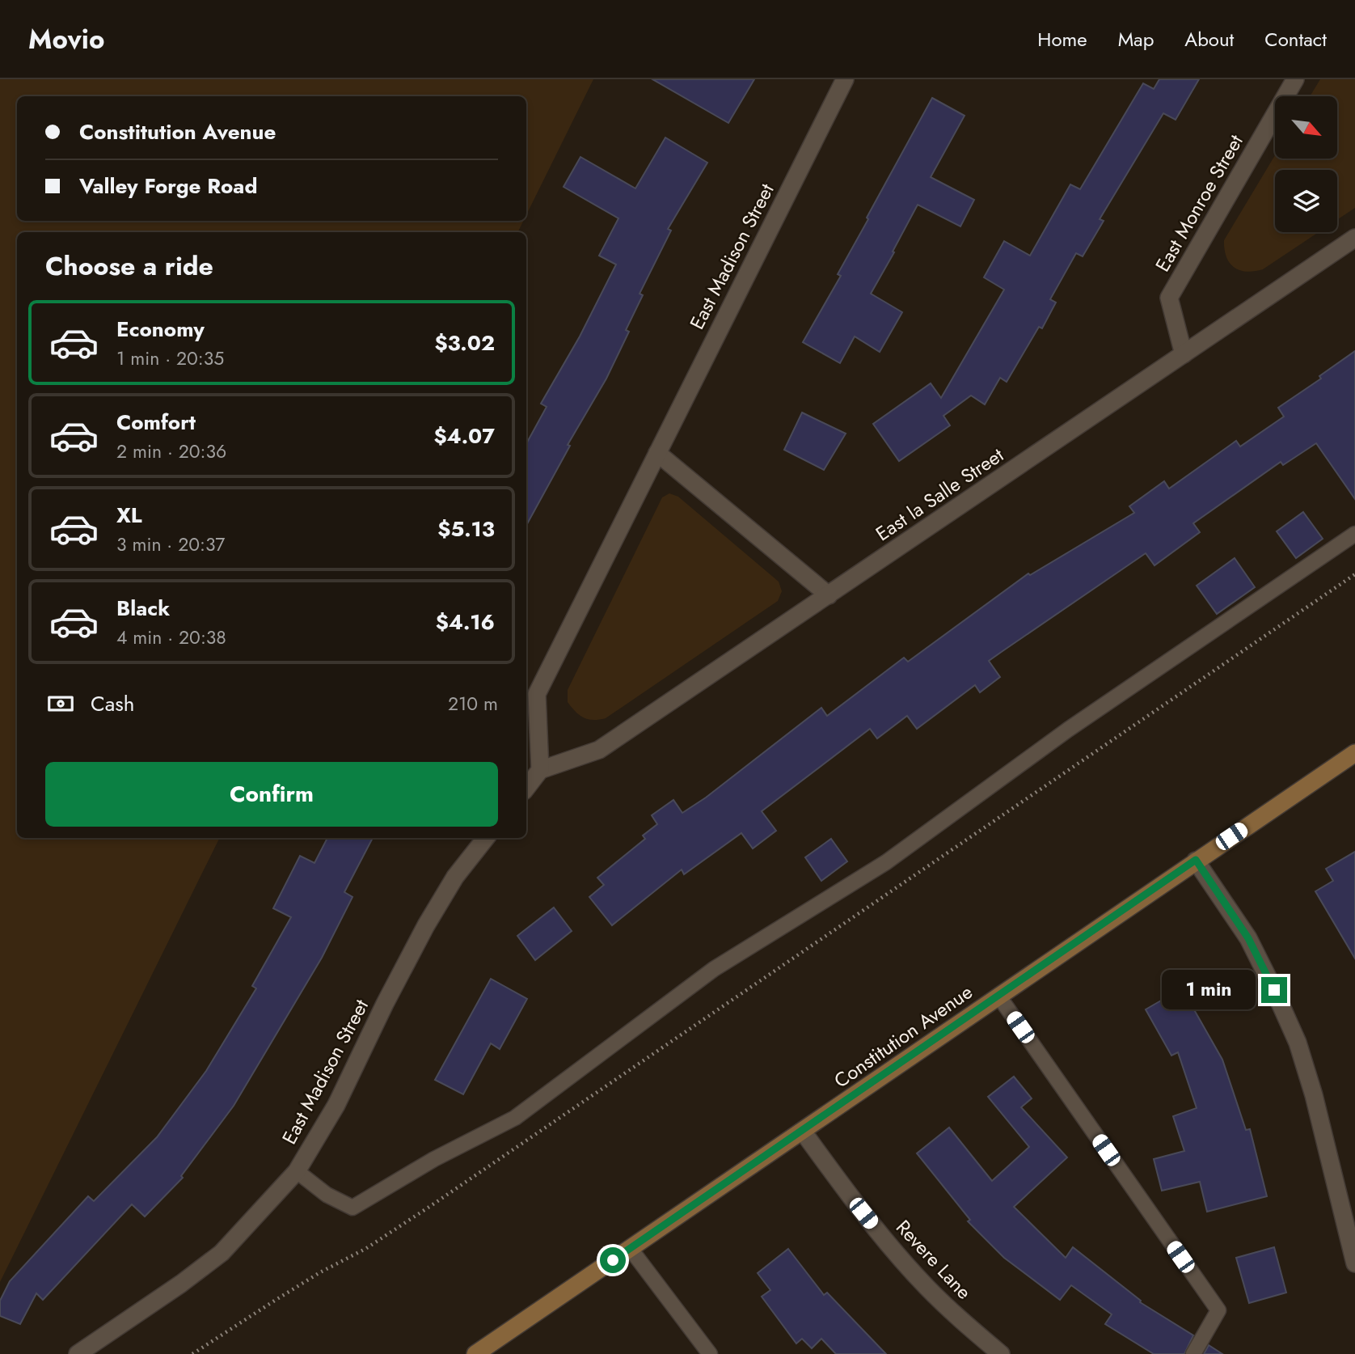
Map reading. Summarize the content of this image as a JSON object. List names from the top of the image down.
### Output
{
  "streets": {
    "main road": ["Constitution Avenue"],
    "street": [
      "East Monroe Street",
      "East Madison Street",
      "East la Salle Street",
      "Revere Lane"
    ]
  },
  "crossings": [
    ["East Monroe Street", "East la Salle Street"],
    ["East Madison Street", "East la Salle Street"],
    ["Constitution Avenue", "Revere Lane"]
  ],
  "north": "bottom right",
  "page": {
    "header": "Movio",
    "nav": [
      "Home",
      "Map",
      "About",
      "Contact"
    ],
    "banner": ["Constitution Avenue", "Valley Forge Road"],
    "heading": "Choose a ride",
    "list": [
      {
        "name": "Economy",
        "note": "1 min · 20:35",
        "value": "$3.02"
      },
      {
        "name": "Comfort",
        "note": "2 min · 20:36",
        "value": "$4.07"
      },
      {
        "name": "XL",
        "note": "3 min · 20:37",
        "value": "$5.13"
      },
      {
        "name": "Black",
        "note": "4 min · 20:38",
        "value": "$4.16"
      }
    ],
    "pay": ["Cash", "210 m"],
    "buttons": "Confirm",
    "bubble": "1 min"
  }
}
